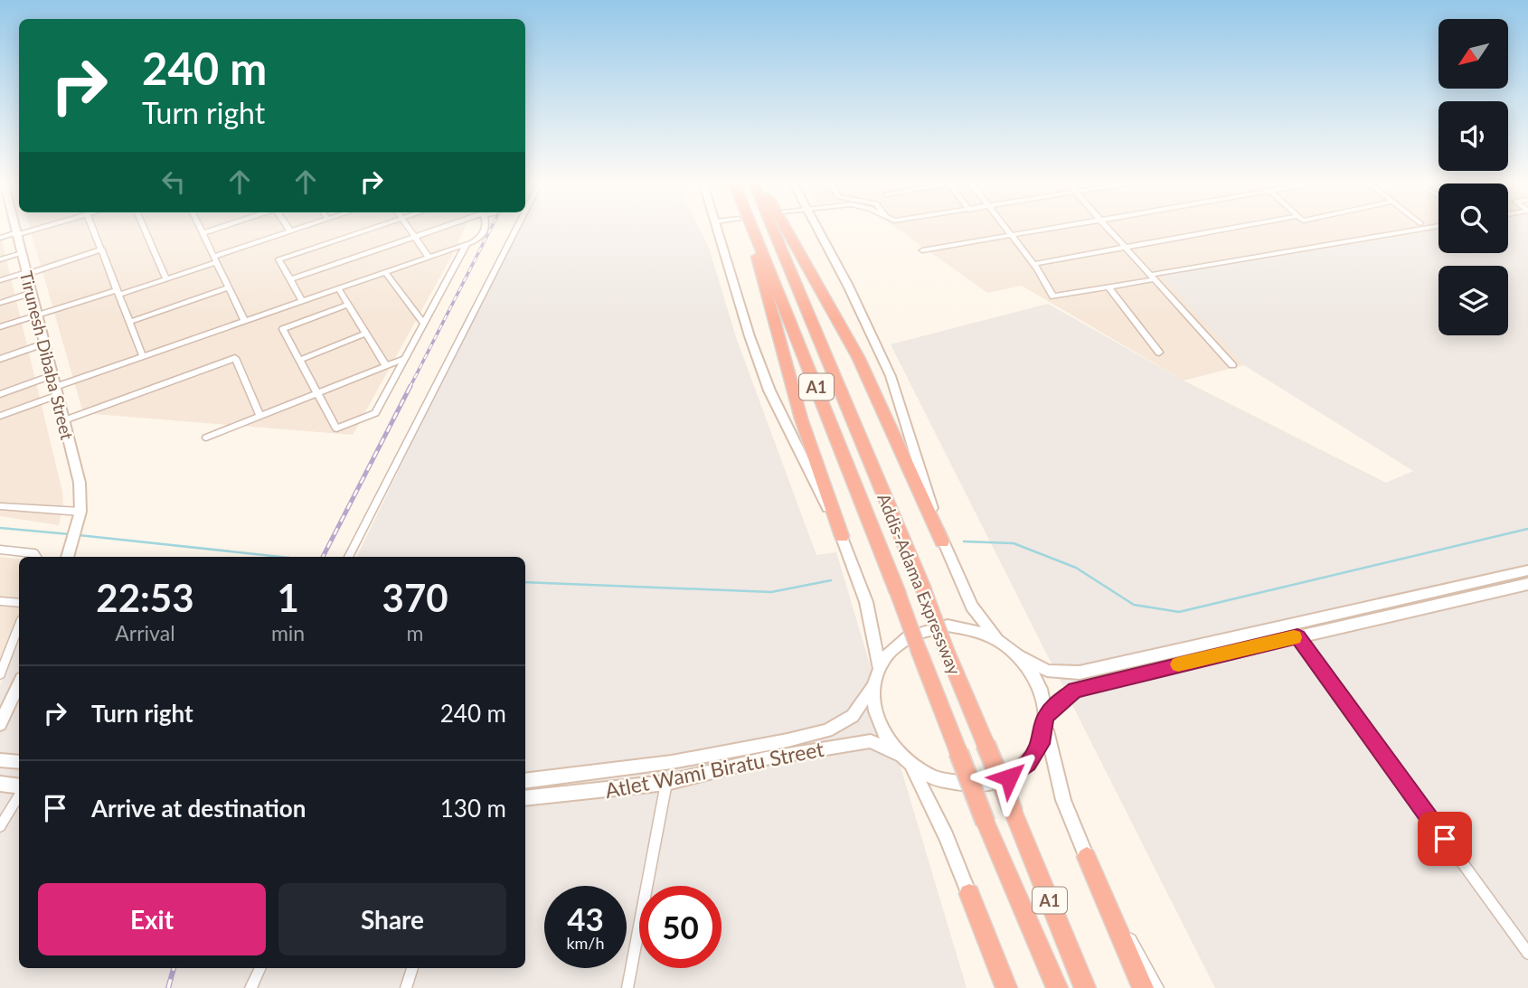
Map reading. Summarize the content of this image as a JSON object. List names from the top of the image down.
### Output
{
  "streets": {
    "highway": ["A1", "Addis-Adama Expressway"],
    "main road": ["Tirunesh Dibaba Street", "Atlet Wami Biratu Street"]
  },
  "north": "bottom left",
  "page": {
    "turn": ["240 m", "Turn right"],
    "eta": [
      "22:53",
      "Arrival",
      "1",
      "min",
      "370",
      "m"
    ],
    "list": [
      {
        "name": "Turn right",
        "value": "240 m"
      },
      {
        "name": "Arrive at destination",
        "value": "130 m"
      }
    ],
    "buttons": ["Exit", "Share"],
    "speed": "43 km/h",
    "limit": "50"
  }
}
